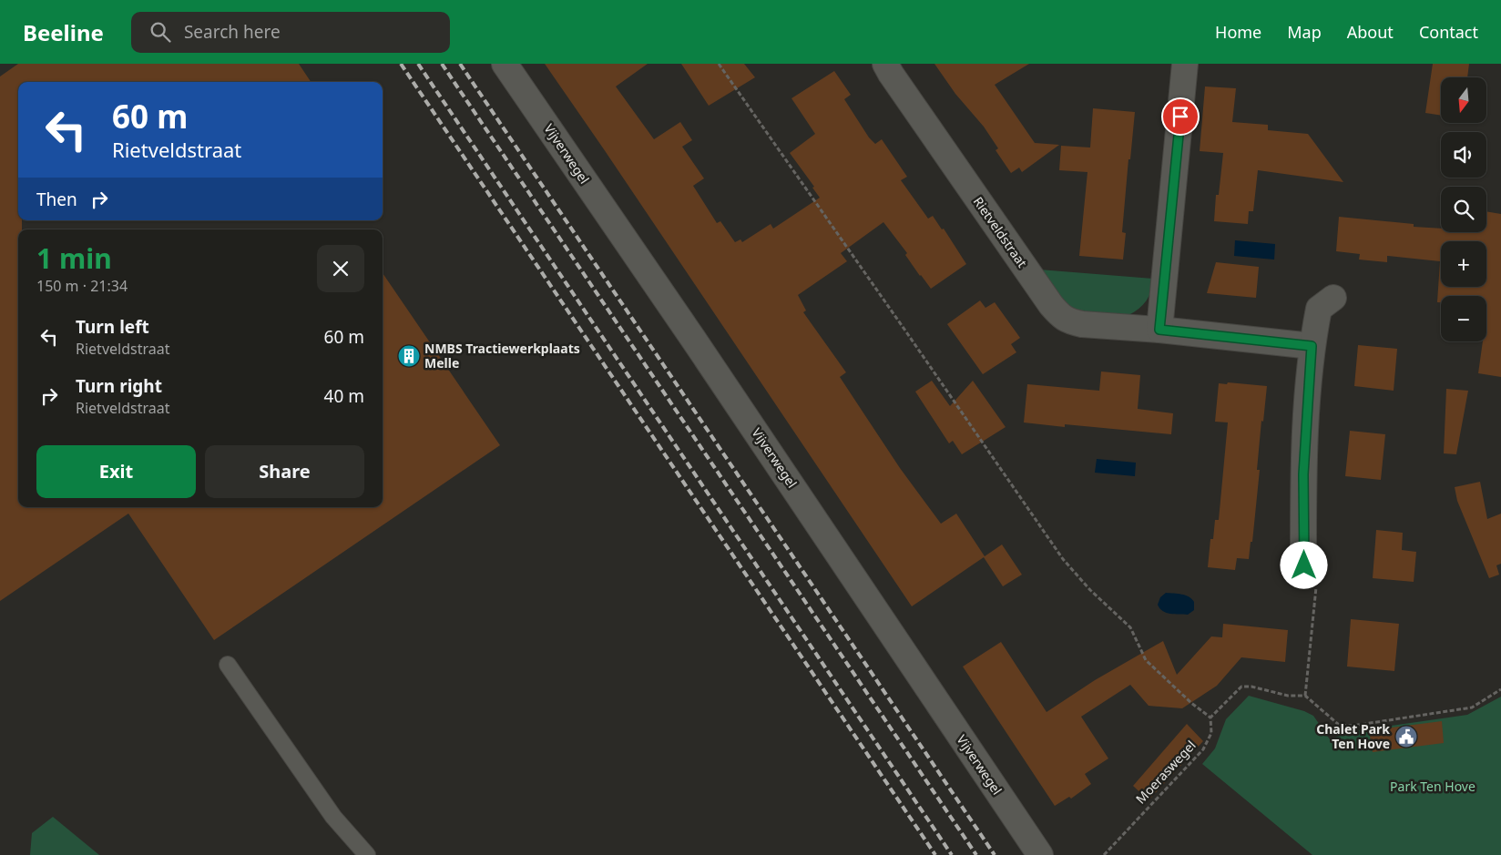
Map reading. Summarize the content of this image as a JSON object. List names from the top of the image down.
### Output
{
  "streets": {
    "street": ["Vijverwegel", "Rietveldstraat"],
    "path": ["Moeraswegel"]
  },
  "parks": ["Park Ten Hove"],
  "places": {
    "building": ["NMBS Tractiewerkplaats Melle"],
    "public building": ["Chalet Park Ten Hove"]
  },
  "north": "bottom",
  "page": {
    "header": "Beeline",
    "search": "Search here",
    "nav": [
      "Home",
      "Map",
      "About",
      "Contact"
    ],
    "map_buttons": ["+", "−"],
    "turn": ["60 m", "Rietveldstraat"],
    "then": "Then",
    "heading": ["1 min", "150 m · 21:34"],
    "list": [
      {
        "name": "Turn left",
        "note": "Rietveldstraat",
        "value": "60 m"
      },
      {
        "name": "Turn right",
        "note": "Rietveldstraat",
        "value": "40 m"
      }
    ],
    "buttons": ["Exit", "Share"]
  }
}
